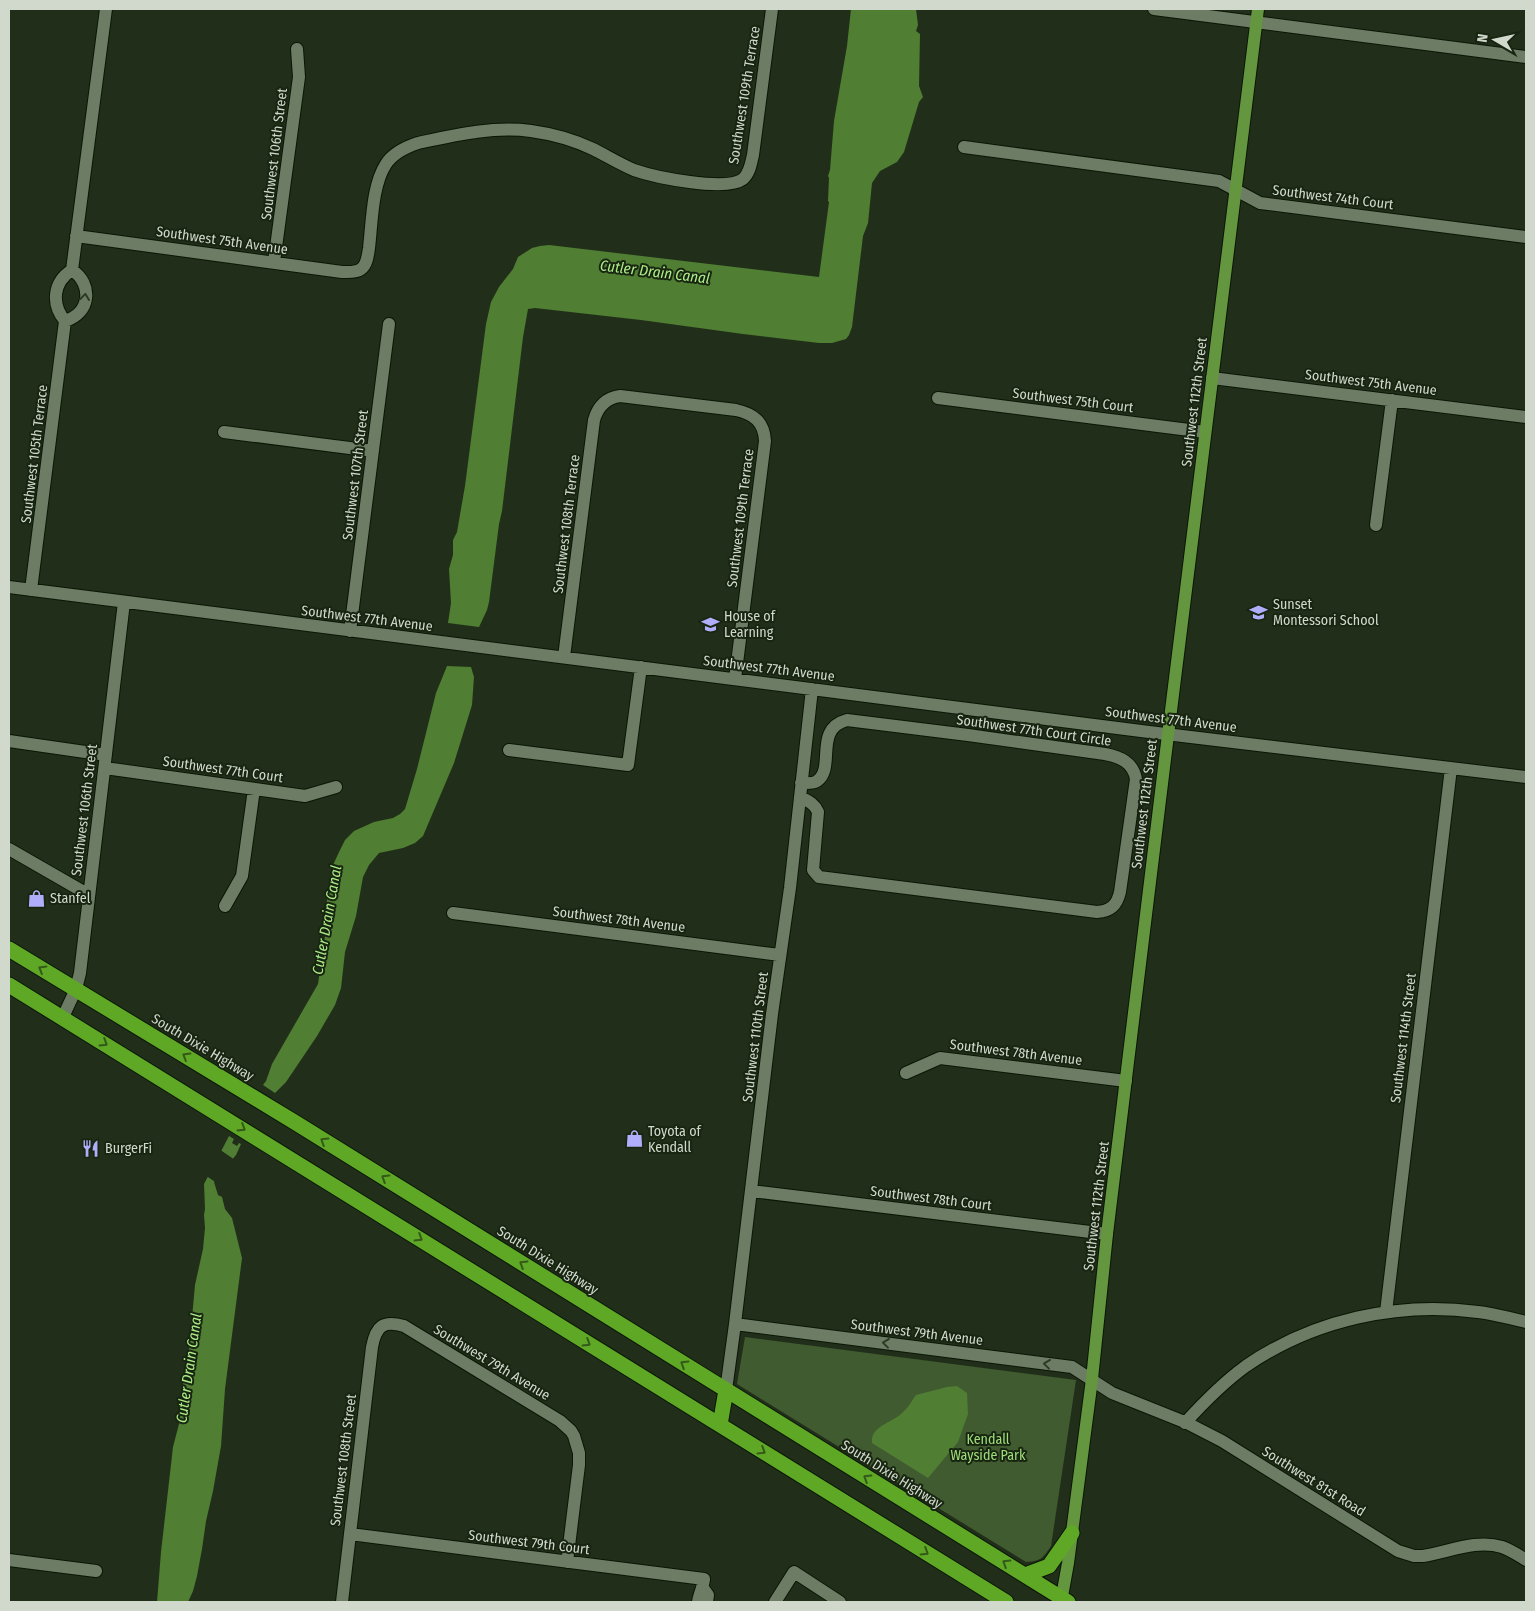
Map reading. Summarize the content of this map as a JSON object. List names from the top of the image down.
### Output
{
  "streets": {
    "highway": ["South Dixie Highway"],
    "main road": ["Southwest 112th Street"],
    "street": [
      "Southwest 109th Terrace",
      "Southwest 106th Street",
      "Southwest 74th Court",
      "Southwest 75th Avenue",
      "Southwest 75th Court",
      "Southwest 105th Terrace",
      "Southwest 107th Street",
      "Southwest 108th Terrace",
      "Southwest 77th Avenue",
      "Southwest 77th Court Circle",
      "Southwest 77th Court",
      "Southwest 78th Avenue",
      "Southwest 110th Street",
      "Southwest 114th Street",
      "Southwest 78th Court",
      "Southwest 79th Avenue",
      "Southwest 108th Street",
      "Southwest 81st Road",
      "Southwest 79th Court"
    ]
  },
  "crossings": [
    ["Southwest 109th Terrace", "Southwest 75th Avenue"],
    ["Southwest 109th Terrace", "Southwest 108th Terrace"],
    ["Southwest 109th Terrace", "Southwest 77th Avenue"],
    ["Southwest 106th Street", "Southwest 75th Avenue"],
    ["Southwest 106th Street", "Southwest 77th Avenue"],
    ["Southwest 106th Street", "Southwest 77th Court"],
    ["Southwest 106th Street", "South Dixie Highway"],
    ["Southwest 74th Court", "Southwest 112th Street"],
    ["Southwest 75th Avenue", "Southwest 112th Street"],
    ["Southwest 75th Court", "Southwest 112th Street"],
    ["Southwest 112th Street", "Southwest 77th Avenue"],
    ["Southwest 112th Street", "Southwest 78th Avenue"],
    ["Southwest 112th Street", "South Dixie Highway"],
    ["Southwest 112th Street", "Southwest 78th Court"],
    ["Southwest 112th Street", "Southwest 79th Avenue"],
    ["Southwest 112th Street", "Southwest 81st Road"],
    ["Southwest 105th Terrace", "Southwest 77th Avenue"],
    ["Southwest 107th Street", "Southwest 77th Avenue"],
    ["Southwest 108th Terrace", "Southwest 77th Avenue"],
    ["Southwest 77th Avenue", "Southwest 110th Street"],
    ["Southwest 77th Avenue", "Southwest 114th Street"],
    ["Southwest 77th Court Circle", "Southwest 110th Street"],
    ["Southwest 78th Avenue", "Southwest 110th Street"],
    ["Southwest 110th Street", "South Dixie Highway"],
    ["Southwest 110th Street", "Southwest 78th Court"],
    ["Southwest 110th Street", "Southwest 79th Avenue"],
    ["Southwest 79th Avenue", "Southwest 108th Street"],
    ["Southwest 79th Avenue", "Southwest 81st Road"],
    ["Southwest 79th Avenue", "Southwest 79th Court"],
    ["Southwest 108th Street", "Southwest 79th Court"]
  ],
  "one_way": ["Southwest 79th Avenue"],
  "water": ["Cutler Drain Canal"],
  "parks": ["Kendall Wayside Park"],
  "places": {
    "school or university": ["Sunset Montessori School", "House of Learning"],
    "shop": ["Stanfel", "Toyota of Kendall"],
    "restaurant": ["BurgerFi"]
  },
  "north": "left"
}
